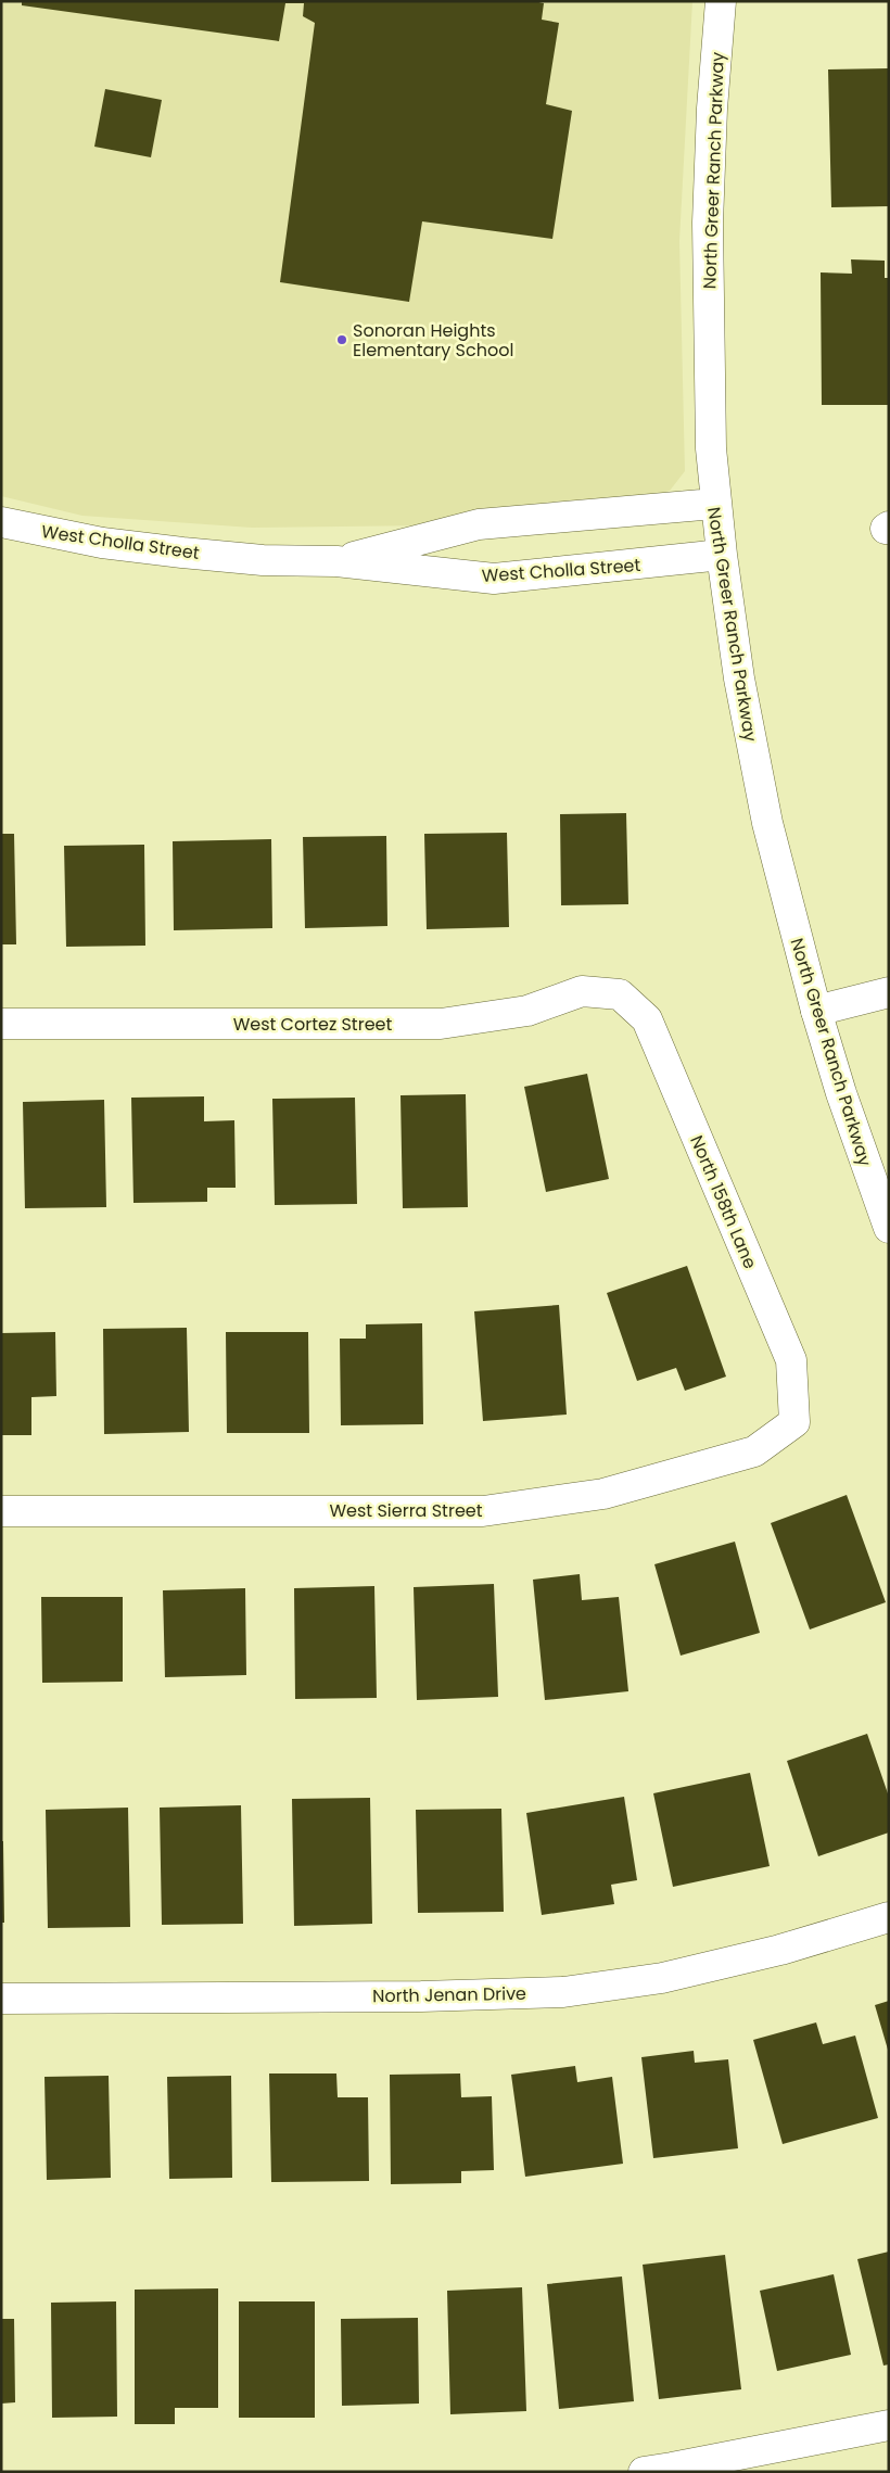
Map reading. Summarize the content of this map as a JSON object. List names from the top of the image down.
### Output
{
  "streets": {
    "street": [
      "North Greer Ranch Parkway",
      "West Cholla Street",
      "West Cortez Street",
      "North 158th Lane",
      "West Sierra Street",
      "North Jenan Drive"
    ]
  },
  "crossings": [
    ["North Greer Ranch Parkway", "West Cholla Street"],
    ["West Cortez Street", "North 158th Lane"],
    ["North 158th Lane", "West Sierra Street"]
  ],
  "places": ["Sonoran Heights Elementary School"]
}
